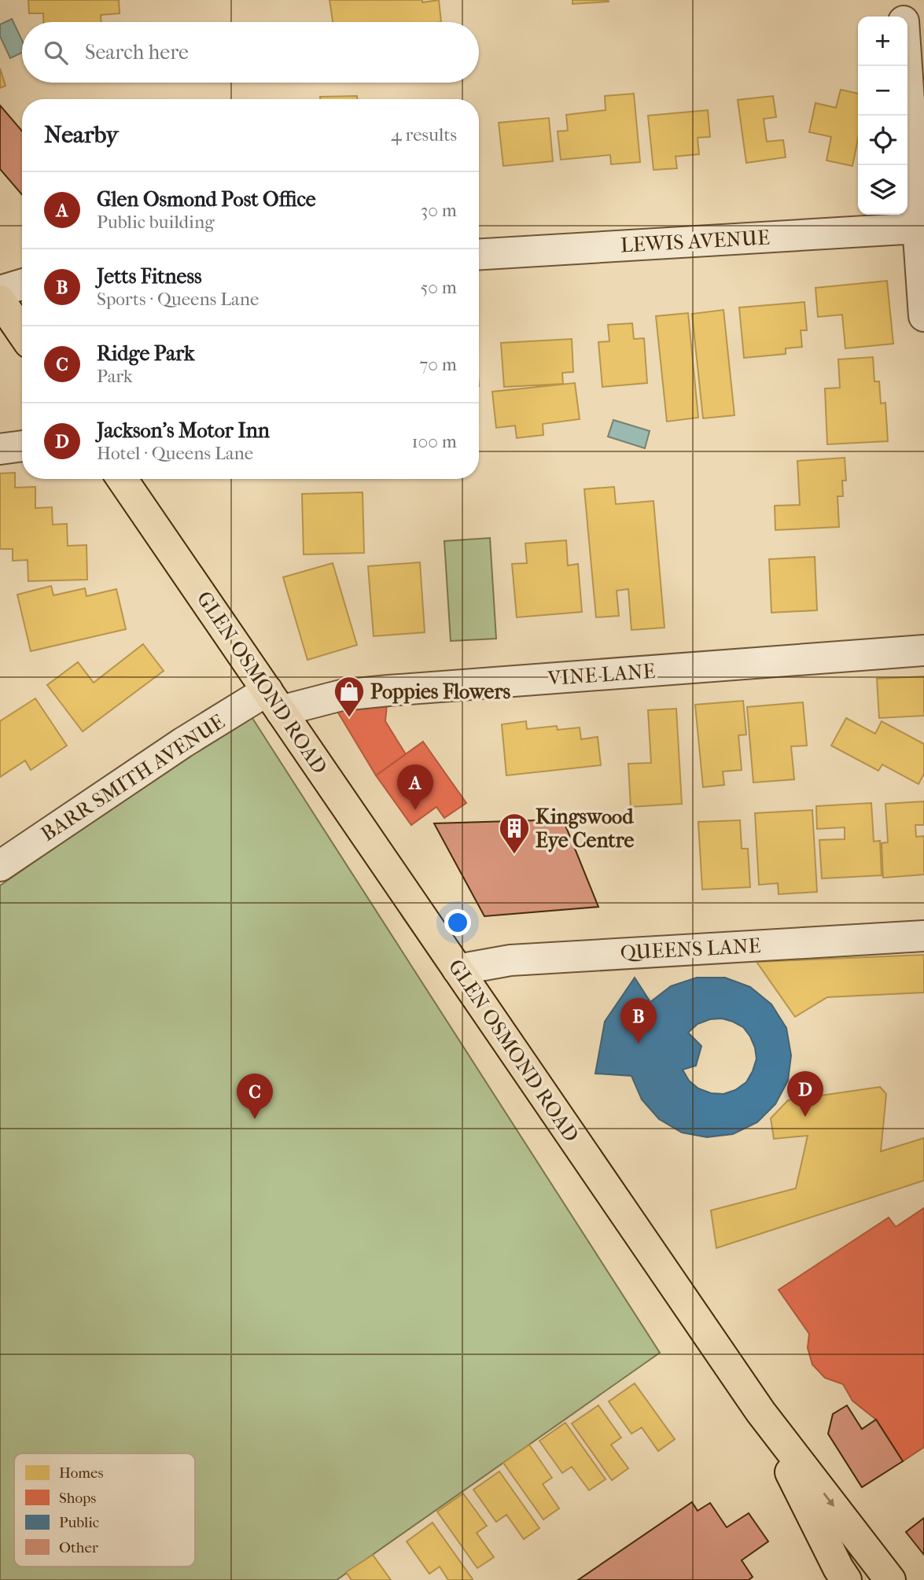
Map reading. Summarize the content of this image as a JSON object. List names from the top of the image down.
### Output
{
  "streets": {
    "highway": ["GLEN OSMOND ROAD"],
    "street": [
      "LEWIS AVENUE",
      "VINE LANE",
      "BARR SMITH AVENUE",
      "QUEENS LANE"
    ]
  },
  "crossings": [
    ["VINE LANE", "GLEN OSMOND ROAD"],
    ["VINE LANE", "BARR SMITH AVENUE"],
    ["GLEN OSMOND ROAD", "BARR SMITH AVENUE"],
    ["GLEN OSMOND ROAD", "QUEENS LANE"]
  ],
  "places": {
    "shop": ["Poppies Flowers"],
    "building": ["Kingswood Eye Centre"]
  },
  "legend": [
    "Homes",
    "Shops",
    "Public",
    "Other"
  ],
  "page": {
    "map_buttons": ["+", "−"],
    "search": "Search here",
    "heading": ["Nearby", "4 results"],
    "list": [
      {
        "mark": "A",
        "name": "Glen Osmond Post Office",
        "note": "Public building",
        "value": "30 m"
      },
      {
        "mark": "B",
        "name": "Jetts Fitness",
        "note": "Sports · Queens Lane",
        "value": "50 m"
      },
      {
        "mark": "C",
        "name": "Ridge Park",
        "note": "Park",
        "value": "70 m"
      },
      {
        "mark": "D",
        "name": "Jackson's Motor Inn",
        "note": "Hotel · Queens Lane",
        "value": "100 m"
      }
    ],
    "pins": [
      "A",
      "B",
      "D",
      "C"
    ]
  }
}
